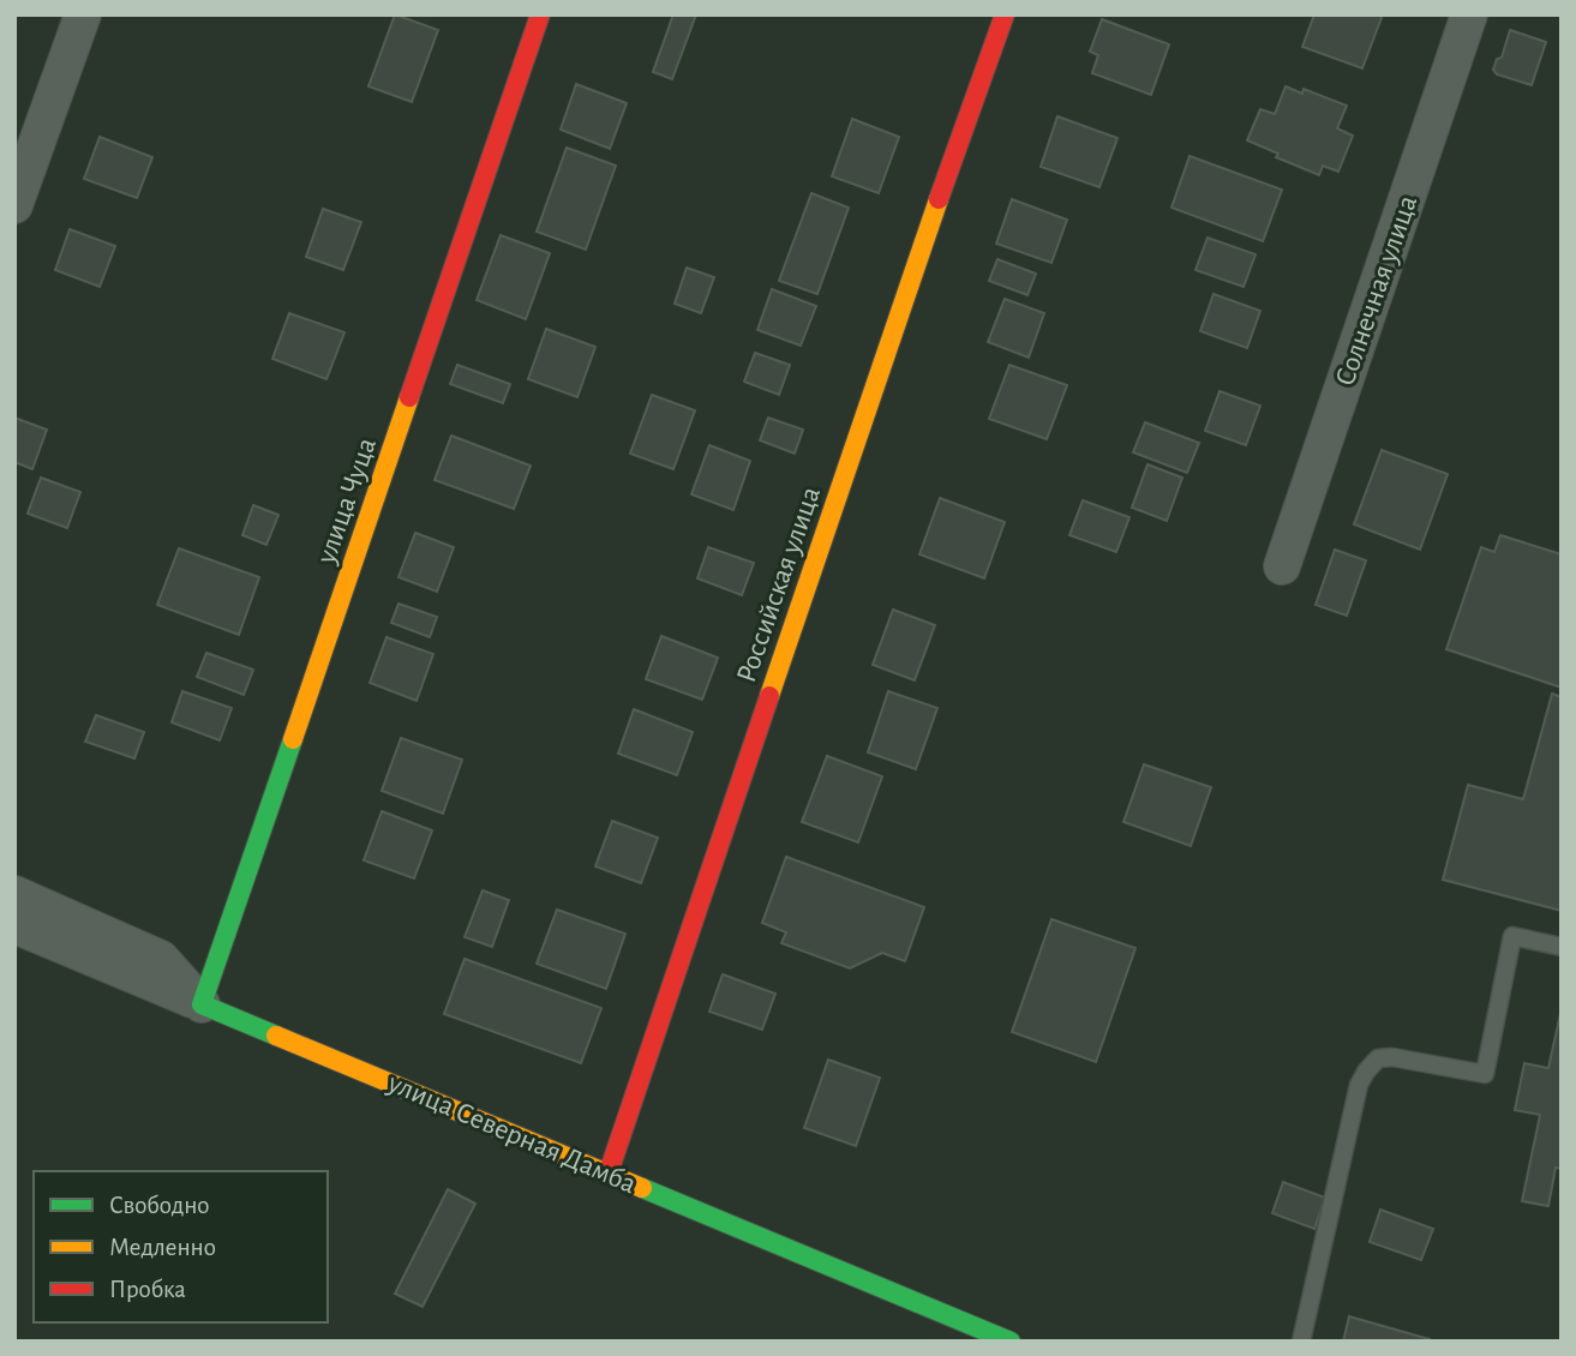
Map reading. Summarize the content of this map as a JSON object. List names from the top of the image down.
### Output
{
  "streets": {
    "street": [
      "Солнечная улица",
      "улица Чуца",
      "Российская улица",
      "улица Северная Дамба"
    ]
  },
  "crossings": [
    ["улица Чуца", "улица Северная Дамба"],
    ["Российская улица", "улица Северная Дамба"]
  ],
  "legend": ["Свободно", "Медленно", "Пробка"]
}
